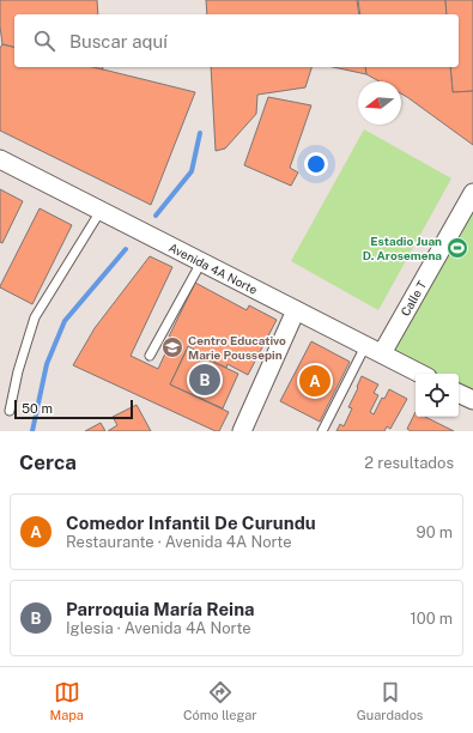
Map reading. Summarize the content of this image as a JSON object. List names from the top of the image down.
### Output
{
  "streets": {
    "street": ["Avenida 4A Norte", "Calle T"]
  },
  "crossings": [
    ["Avenida 4A Norte", "Calle T"]
  ],
  "places": {
    "sports": ["Estadio Juan D. Arosemena"],
    "school or university": ["Centro Educativo Marie Poussepin"]
  },
  "scale_bar": "50 m",
  "north": "left",
  "page": {
    "search": "Buscar aquí",
    "pins": ["B", "A"],
    "scale": "50 m",
    "heading": ["Cerca", "2 resultados"],
    "list": [
      {
        "mark": "A",
        "name": "Comedor Infantil De Curundu",
        "note": "Restaurante · Avenida 4A Norte",
        "value": "90 m"
      },
      {
        "mark": "B",
        "name": "Parroquia María Reina",
        "note": "Iglesia · Avenida 4A Norte",
        "value": "100 m"
      }
    ],
    "nav": ["Mapa", "Cómo llegar", "Guardados"]
  }
}
